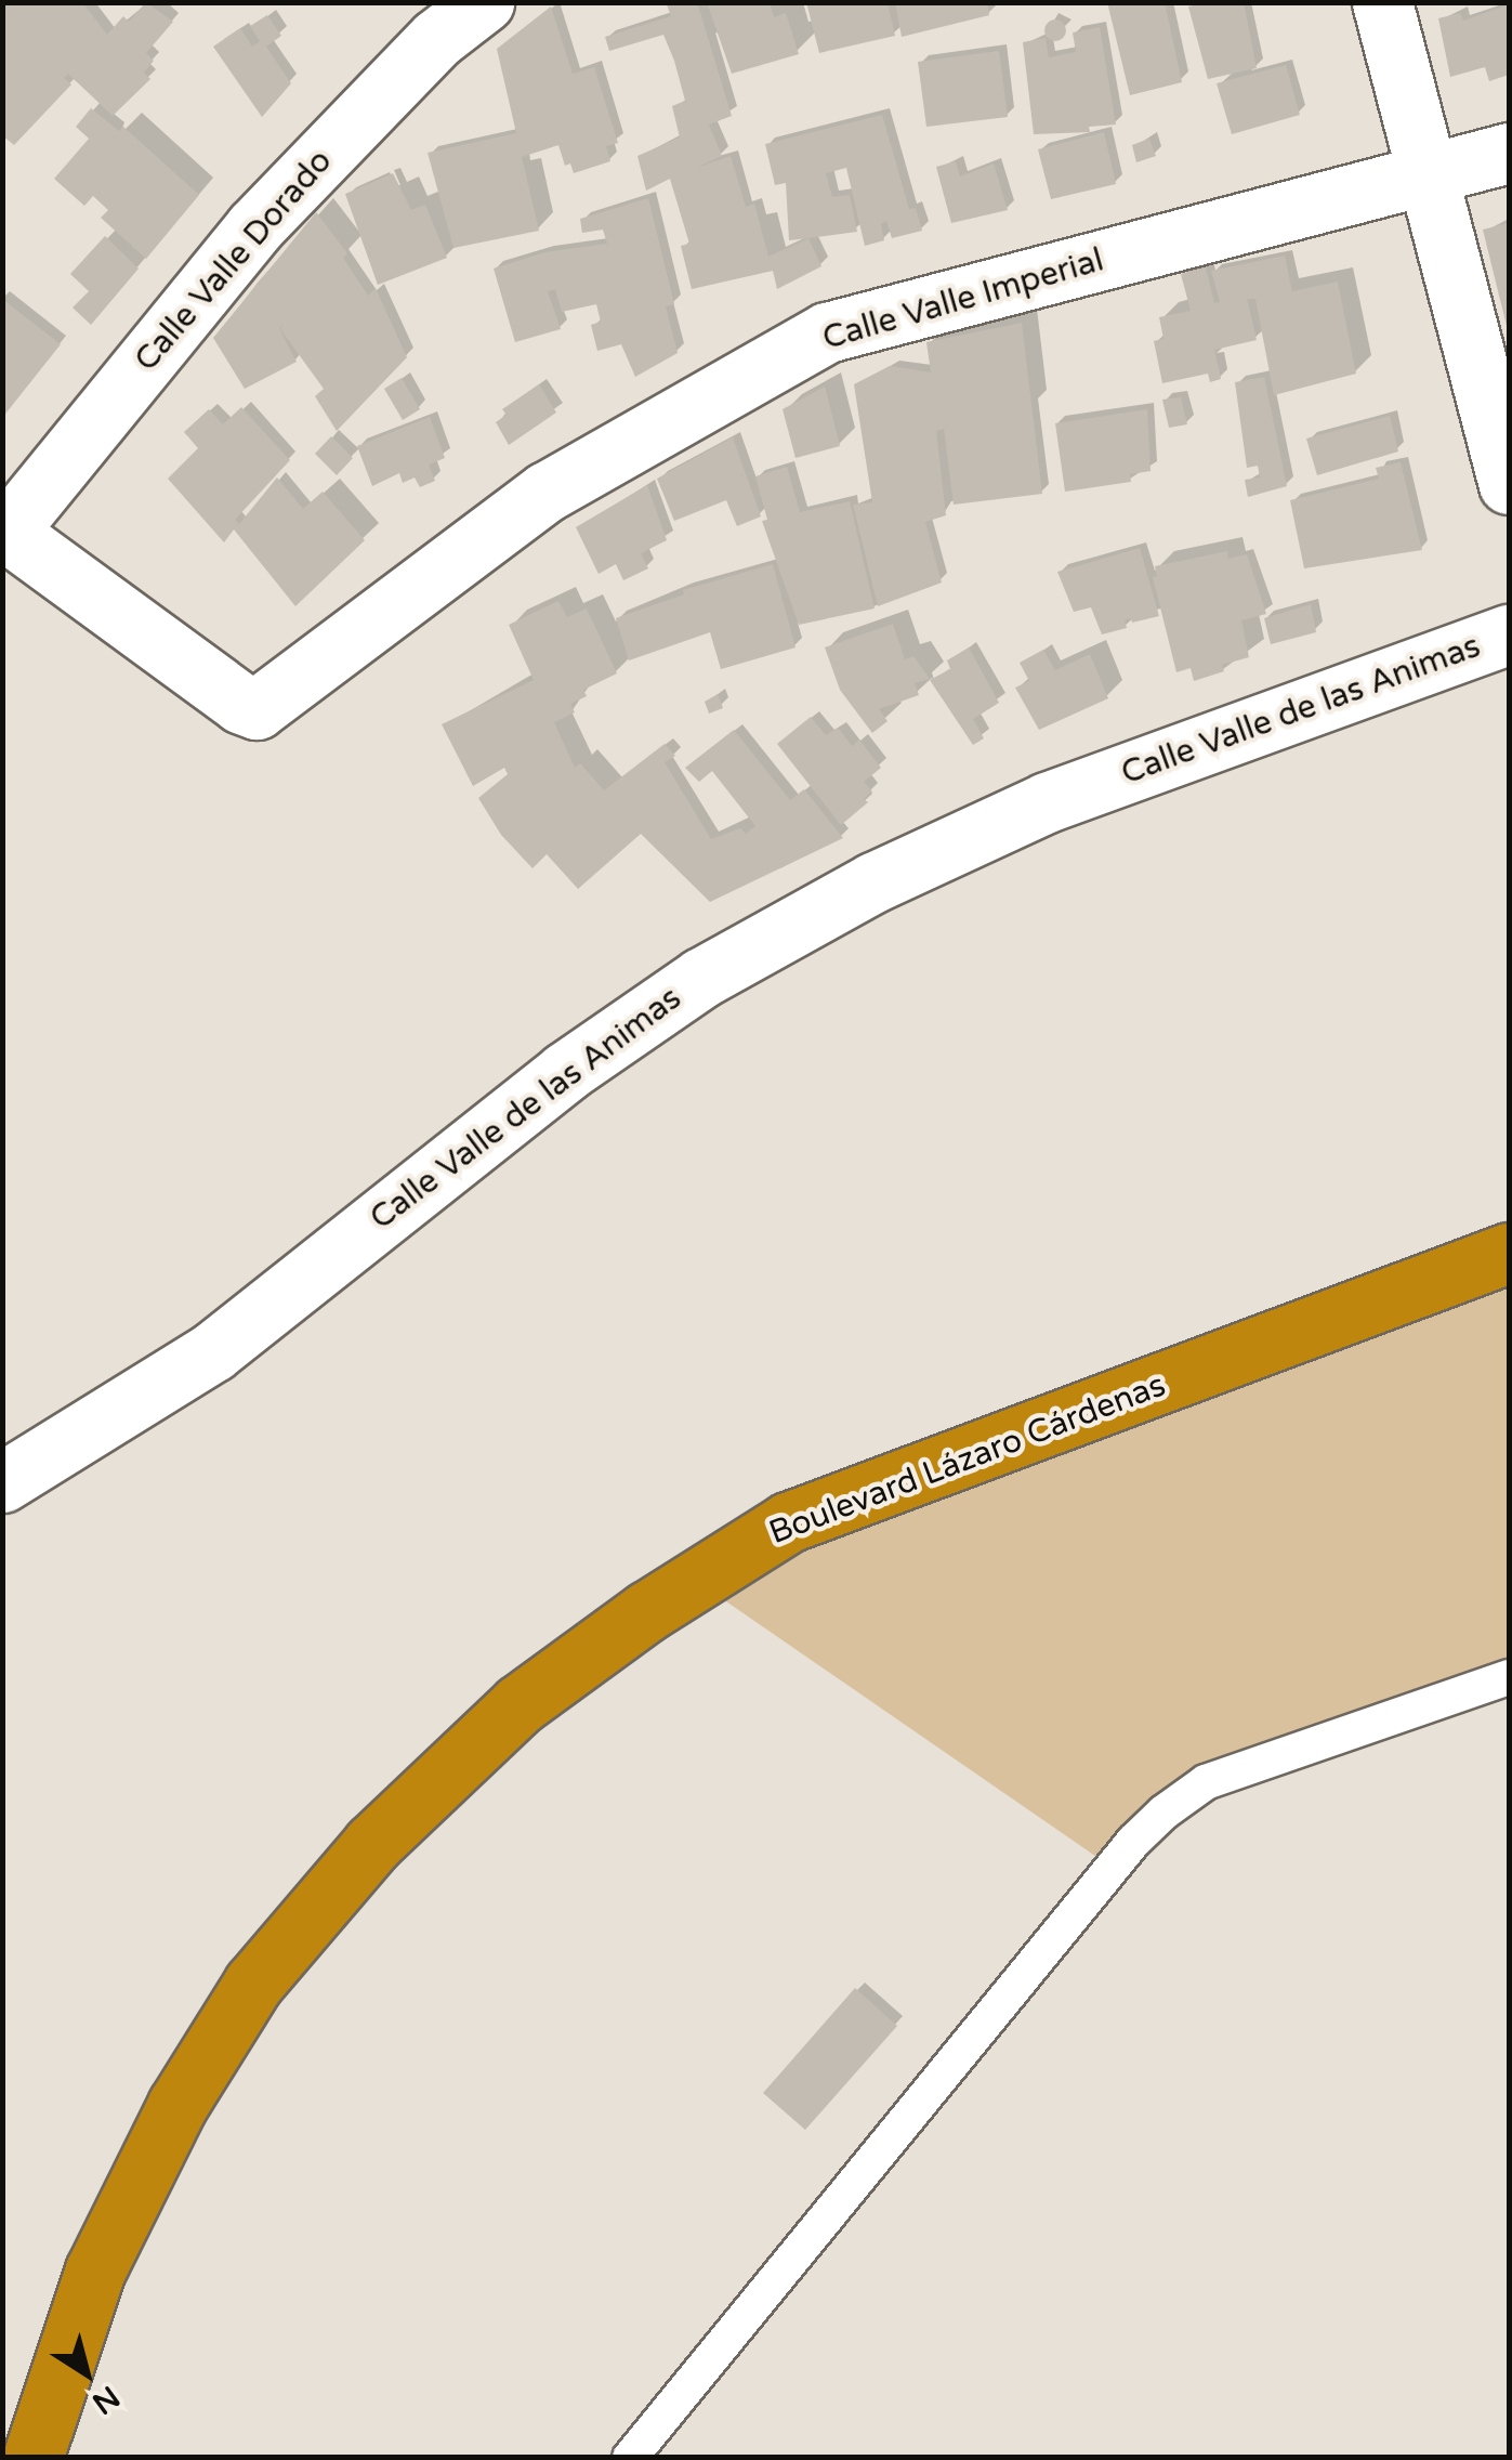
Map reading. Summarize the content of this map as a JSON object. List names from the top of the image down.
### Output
{
  "streets": {
    "highway": ["Boulevard Lázaro Cárdenas"],
    "street": ["Calle Valle Dorado", "Calle Valle Imperial", "Calle Valle de las Animas"]
  },
  "crossings": [
    ["Calle Valle Dorado", "Calle Valle Imperial"]
  ],
  "north": "bottom right"
}
